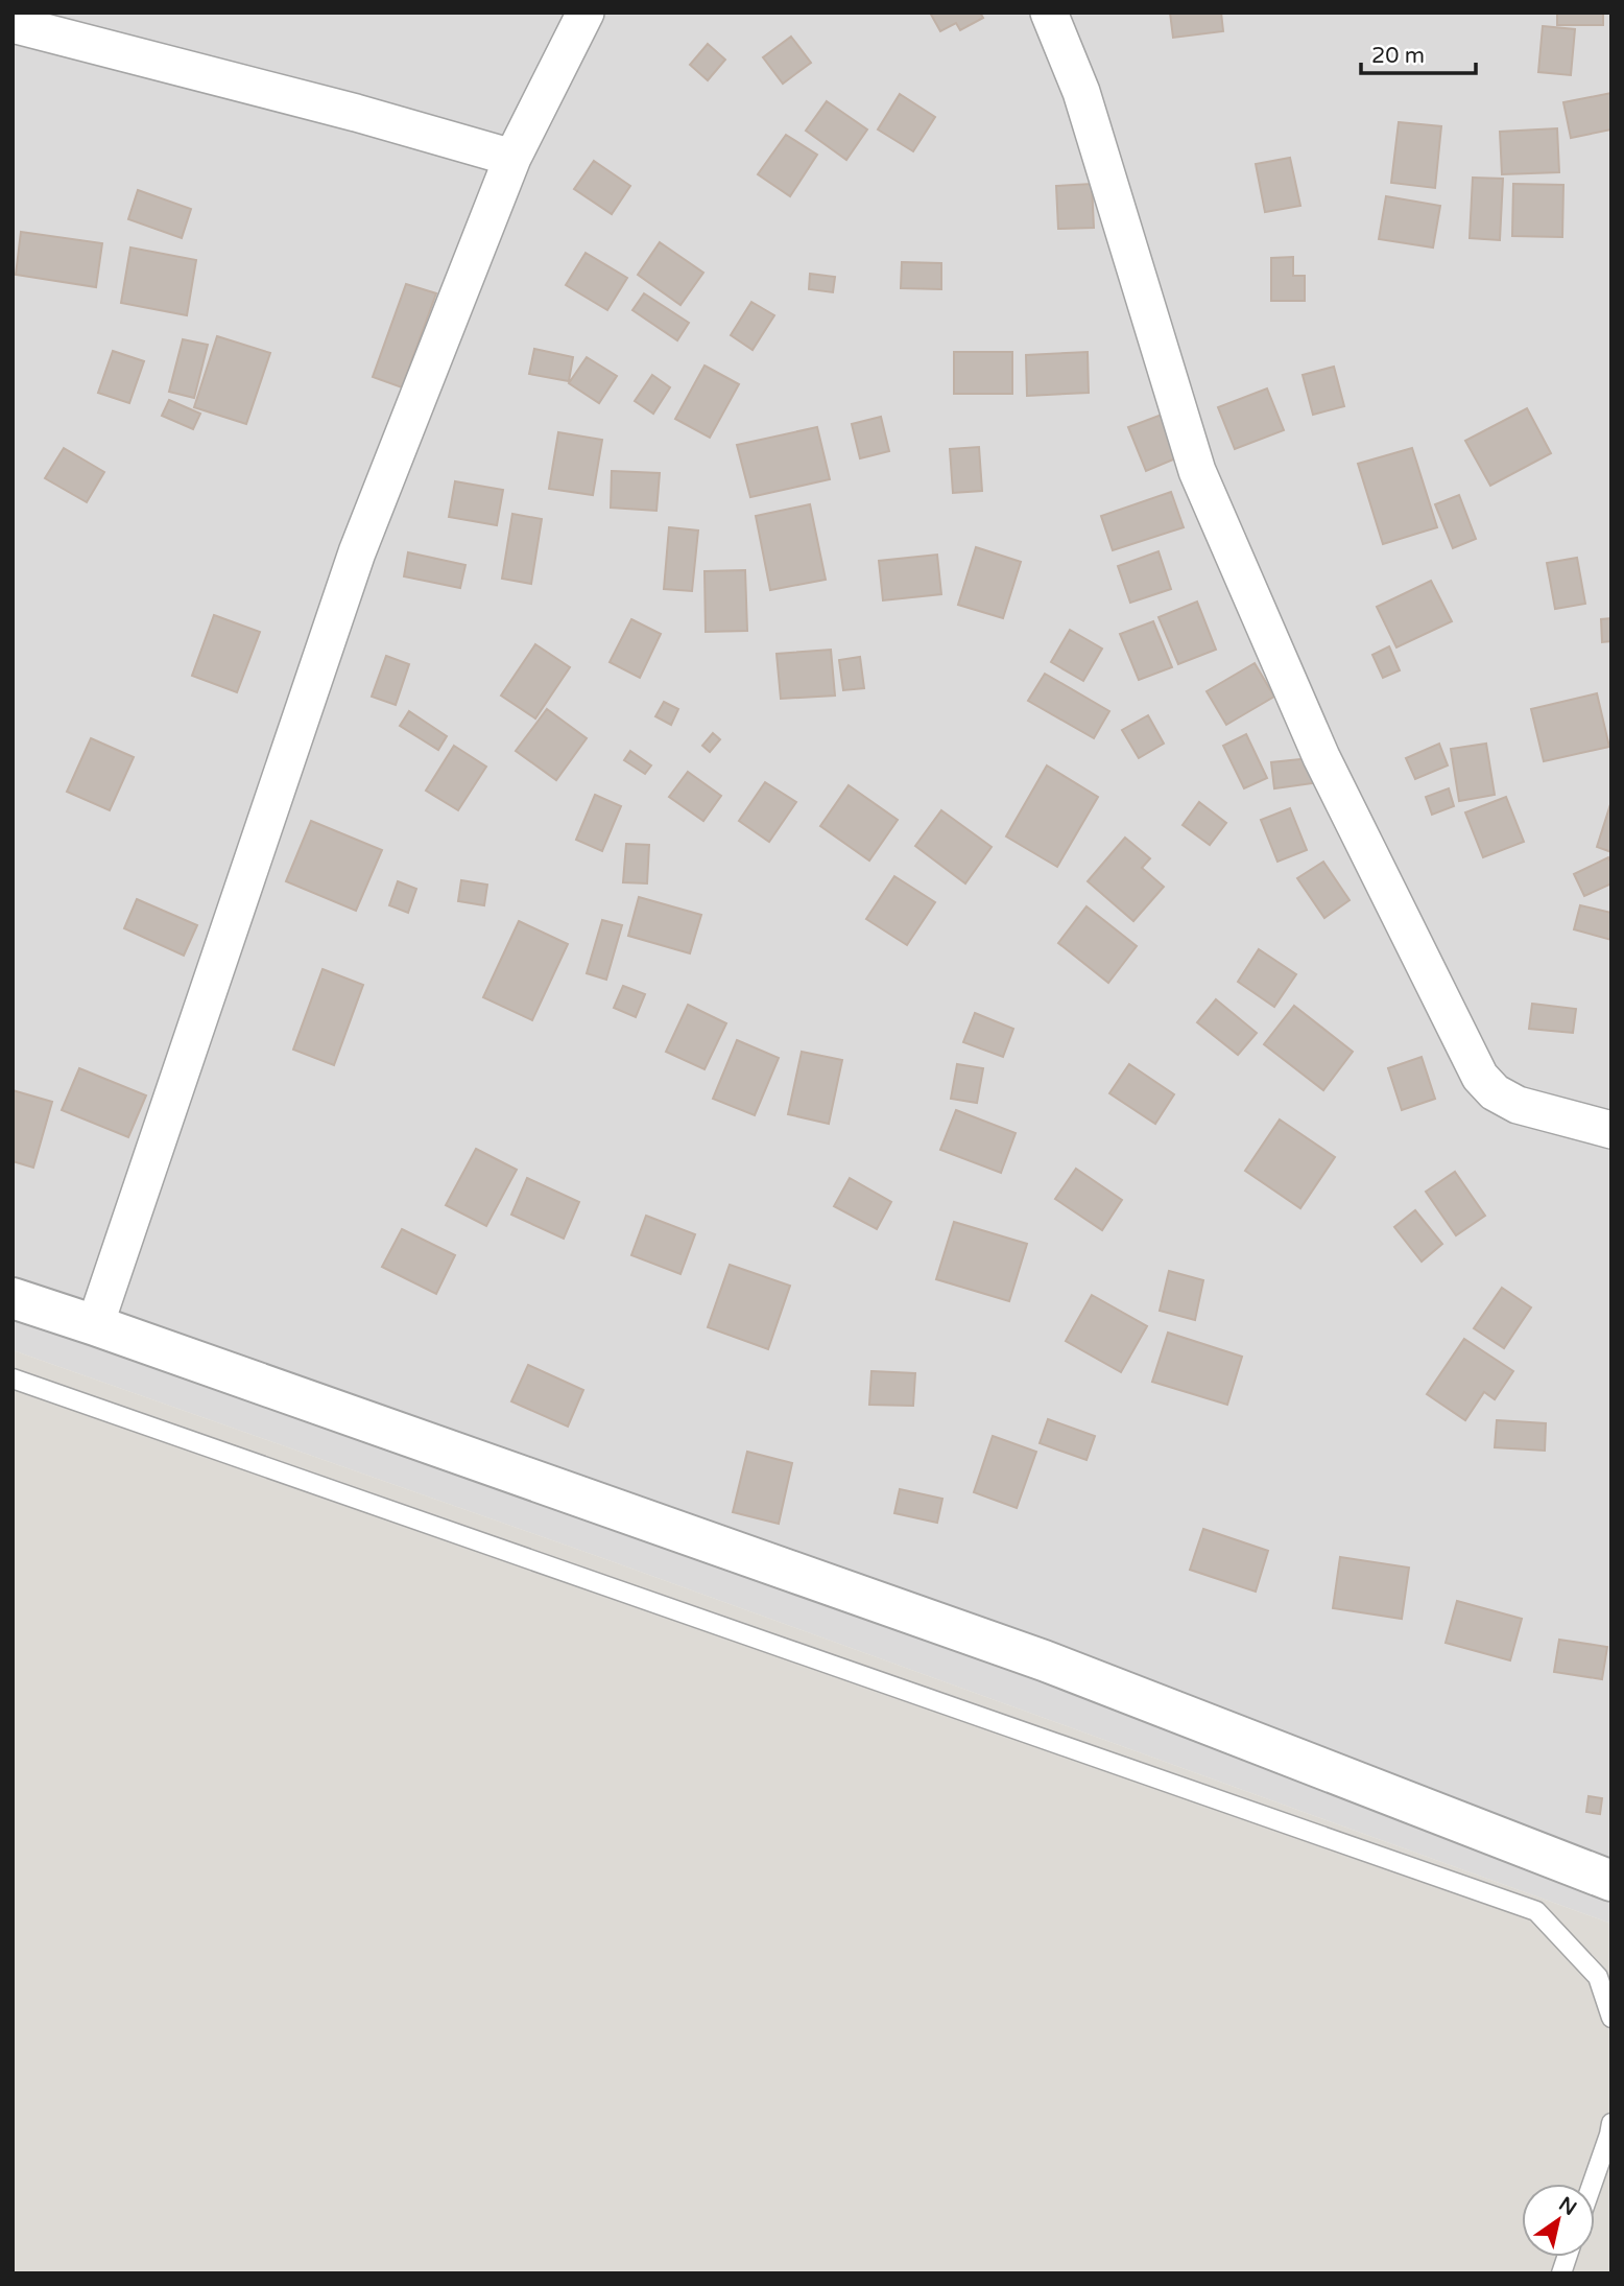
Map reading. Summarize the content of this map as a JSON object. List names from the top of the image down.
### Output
{
  "scale_bar": "20 m",
  "north": "top right"
}
